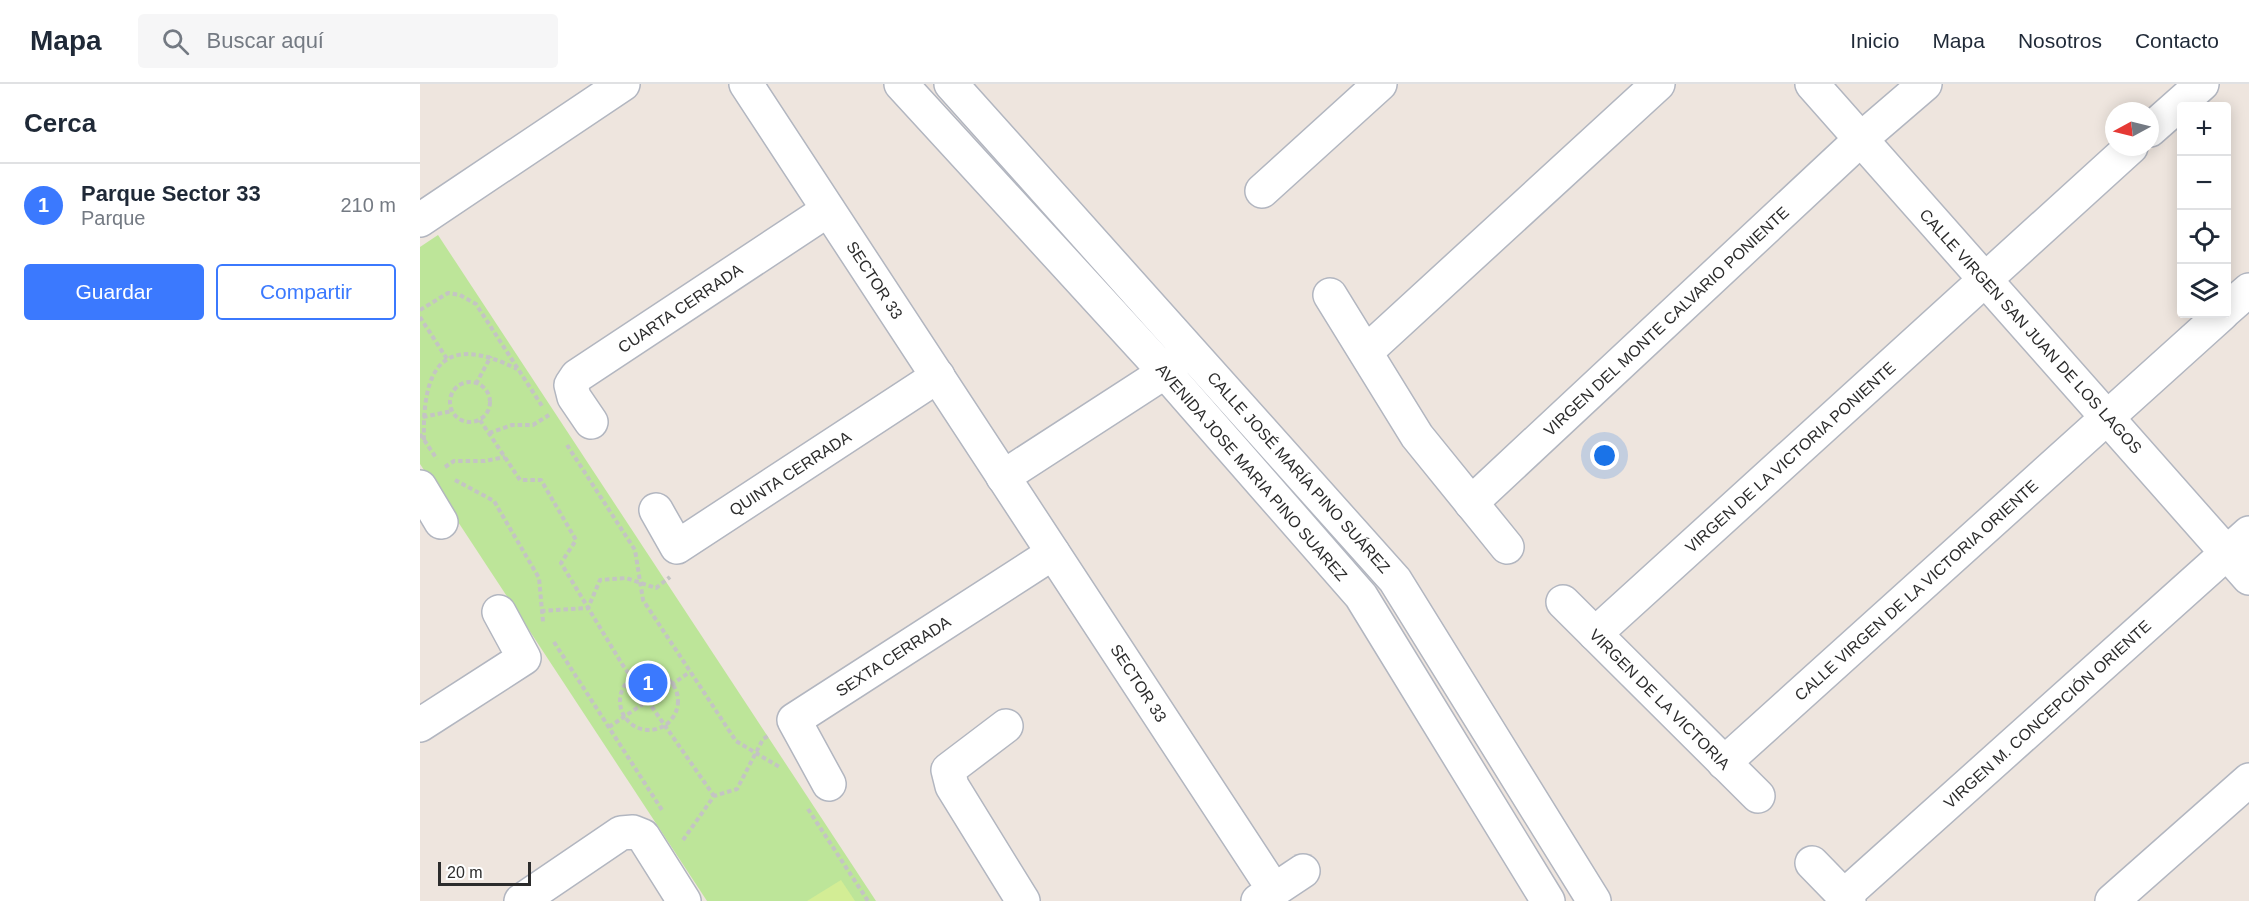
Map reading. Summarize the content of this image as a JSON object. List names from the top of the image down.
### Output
{
  "streets": {
    "street": [
      "SECTOR 33",
      "CUARTA CERRADA",
      "VIRGEN DEL MONTE CALVARIO PONIENTE",
      "CALLE VIRGEN SAN JUAN DE LOS LAGOS",
      "VIRGEN DE LA VICTORIA PONIENTE",
      "AVENIDA JOSE MARIA PINO SUAREZ",
      "CALLE JOSÉ MARÍA PINO SUÁREZ",
      "QUINTA CERRADA",
      "CALLE VIRGEN DE LA VICTORIA ORIENTE",
      "SEXTA CERRADA",
      "VIRGEN DE LA VICTORIA",
      "VIRGEN M. CONCEPCIÓN ORIENTE"
    ]
  },
  "crossings": [
    ["SECTOR 33", "CUARTA CERRADA"],
    ["SECTOR 33", "QUINTA CERRADA"],
    ["SECTOR 33", "SEXTA CERRADA"],
    ["VIRGEN DEL MONTE CALVARIO PONIENTE", "CALLE VIRGEN SAN JUAN DE LOS LAGOS"],
    ["CALLE VIRGEN SAN JUAN DE LOS LAGOS", "VIRGEN DE LA VICTORIA PONIENTE"],
    ["CALLE VIRGEN SAN JUAN DE LOS LAGOS", "CALLE VIRGEN DE LA VICTORIA ORIENTE"],
    ["CALLE VIRGEN SAN JUAN DE LOS LAGOS", "VIRGEN M. CONCEPCIÓN ORIENTE"],
    ["VIRGEN DE LA VICTORIA PONIENTE", "VIRGEN DE LA VICTORIA"],
    ["CALLE VIRGEN DE LA VICTORIA ORIENTE", "VIRGEN DE LA VICTORIA"]
  ],
  "scale_bar": "20 m",
  "north": "left",
  "page": {
    "header": "Mapa",
    "search": "Buscar aquí",
    "nav": [
      "Inicio",
      "Mapa",
      "Nosotros",
      "Contacto"
    ],
    "heading": "Cerca",
    "map_buttons": ["+", "−"],
    "list": [
      {
        "mark": "1",
        "name": "Parque Sector 33",
        "note": "Parque",
        "value": "210 m"
      }
    ],
    "buttons": ["Guardar", "Compartir"],
    "pins": "1",
    "scale": "20 m"
  }
}
